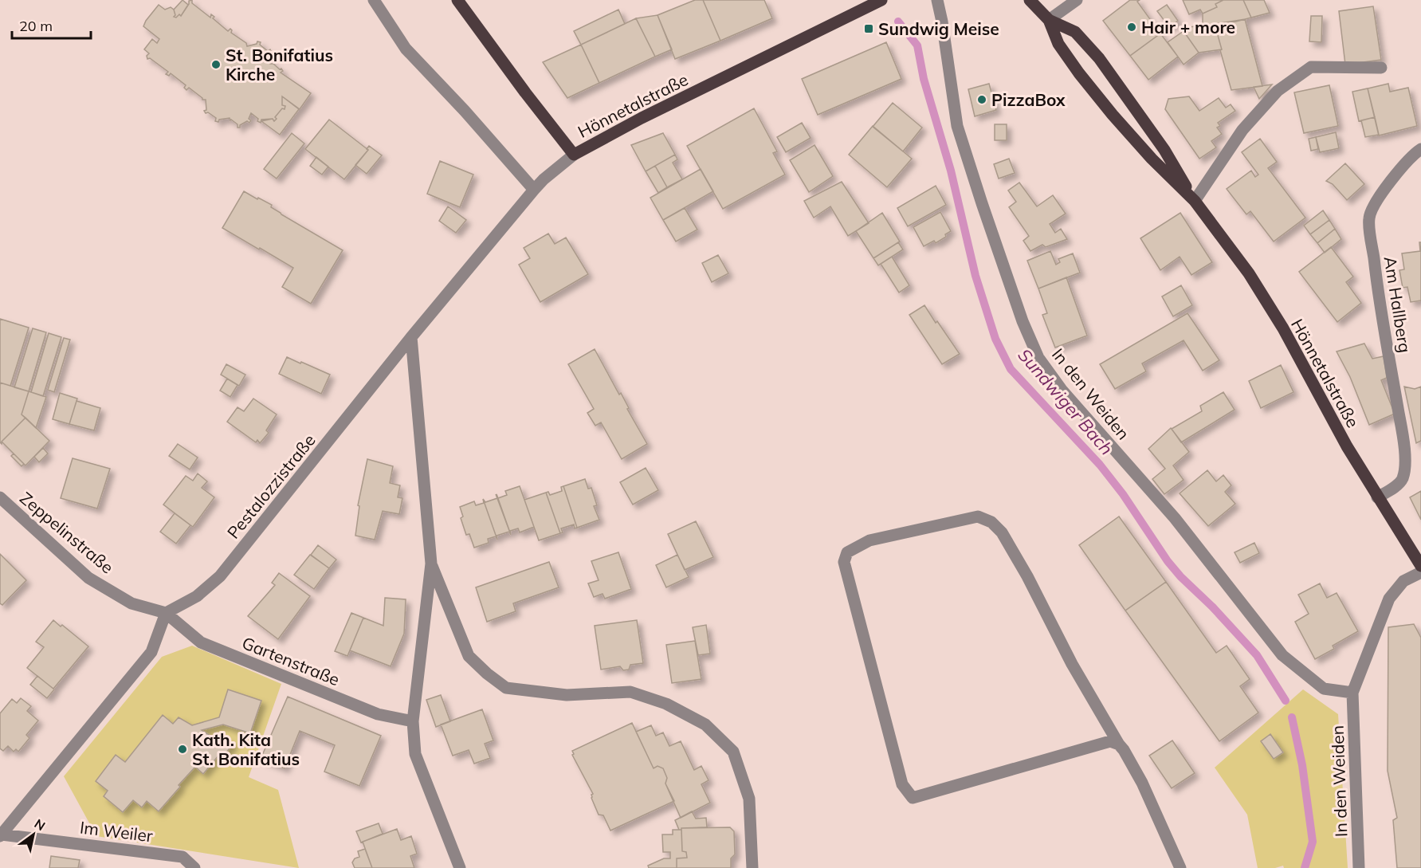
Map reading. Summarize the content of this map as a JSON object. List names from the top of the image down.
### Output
{
  "streets": {
    "main road": ["Hönnetalstraße"],
    "street": [
      "Am Hallberg",
      "In den Weiden",
      "Pestalozzistraße",
      "Zeppelinstraße",
      "Gartenstraße",
      "Im Weiler"
    ]
  },
  "crossings": [
    ["Hönnetalstraße", "Am Hallberg"],
    ["Hönnetalstraße", "Pestalozzistraße"],
    ["Pestalozzistraße", "Zeppelinstraße"],
    ["Pestalozzistraße", "Gartenstraße"],
    ["Zeppelinstraße", "Gartenstraße"]
  ],
  "water": ["Sundwiger Bach"],
  "places": {
    "other": [
      "Hair + more",
      "St. Bonifatius Kirche",
      "PizzaBox",
      "Kath. Kita St. Bonifatius"
    ],
    "transit": ["Sundwig Meise"]
  },
  "scale_bar": "20 m",
  "north": "top right"
}
